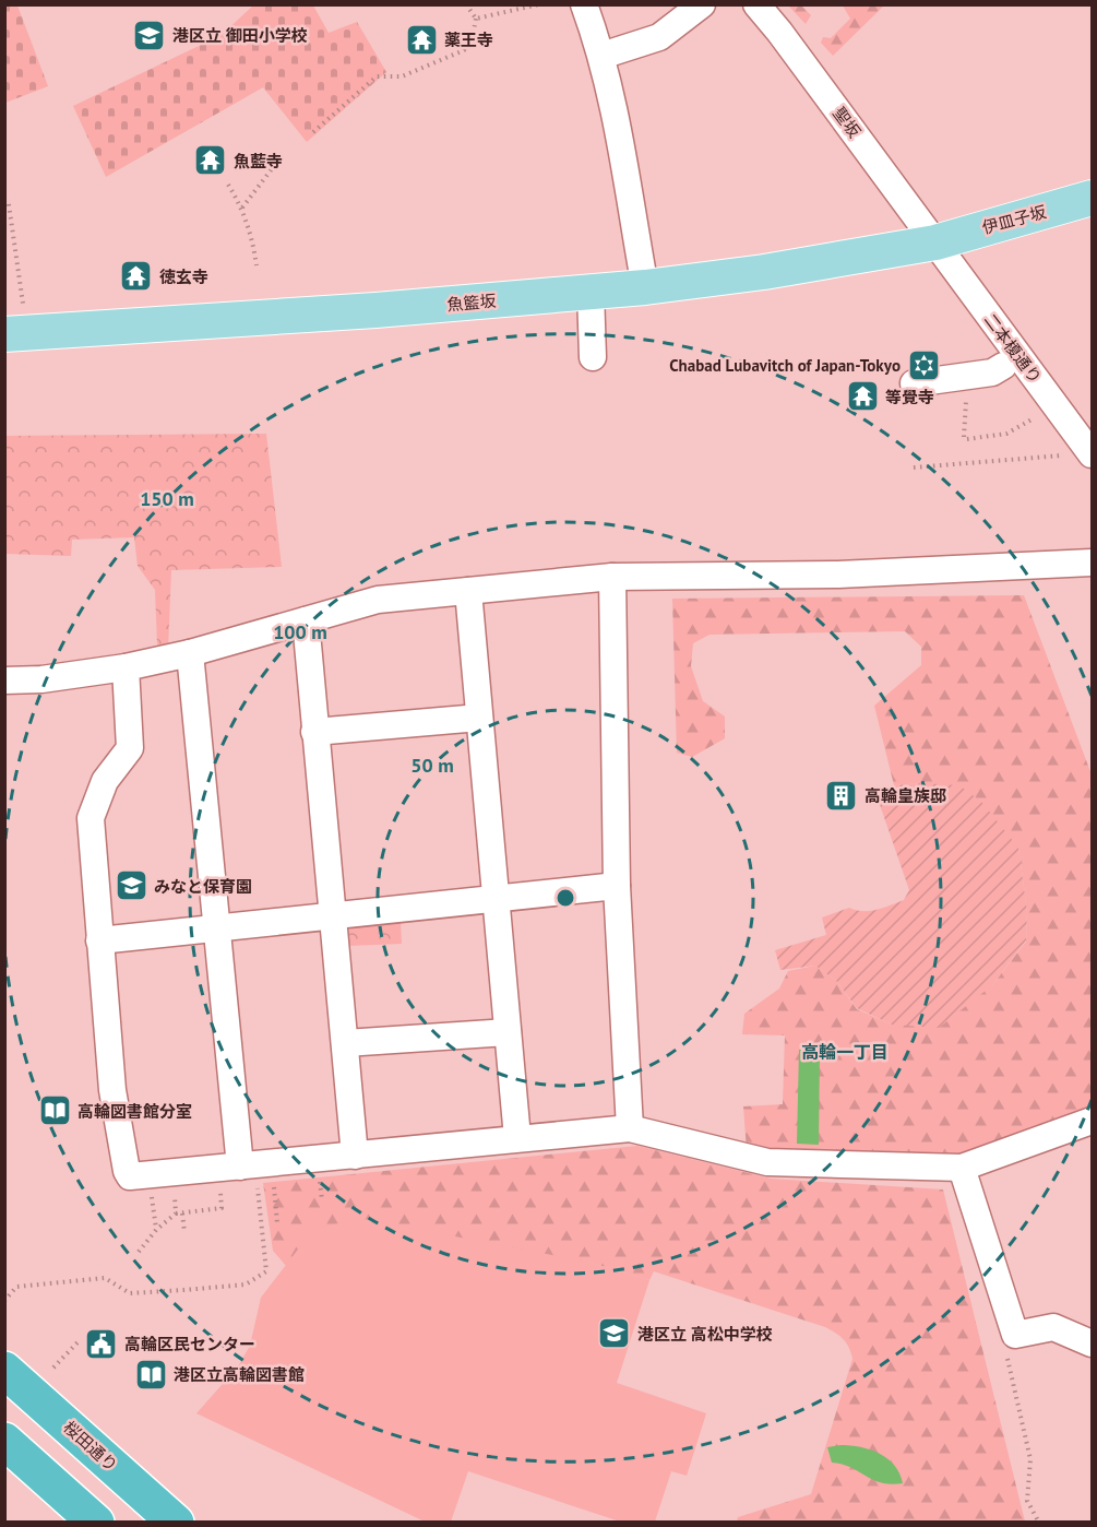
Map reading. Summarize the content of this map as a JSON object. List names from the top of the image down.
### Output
{
  "streets": {
    "highway": ["桜田通り"],
    "main road": ["伊皿子坂", "魚籃坂"],
    "street": ["聖坂", "二本榎通り"]
  },
  "crossings": [
    ["聖坂", "伊皿子坂"],
    ["聖坂", "魚籃坂"],
    ["聖坂", "二本榎通り"],
    ["伊皿子坂", "魚籃坂"],
    ["伊皿子坂", "二本榎通り"],
    ["魚籃坂", "二本榎通り"]
  ],
  "districts": ["高輪一丁目"],
  "places": {
    "school or university": ["港区立 御田小学校", "みなと保育園", "港区立 高松中学校"],
    "temple": [
      "薬王寺",
      "魚藍寺",
      "徳玄寺",
      "等覺寺"
    ],
    "synagogue": ["Chabad Lubavitch of Japan-Tokyo"],
    "building": ["高輪皇族邸"],
    "library": ["高輪図書館分室", "港区立高輪図書館"],
    "public building": ["高輪区民センター"]
  },
  "rings": ["150 m", "100 m", "50 m"]
}
